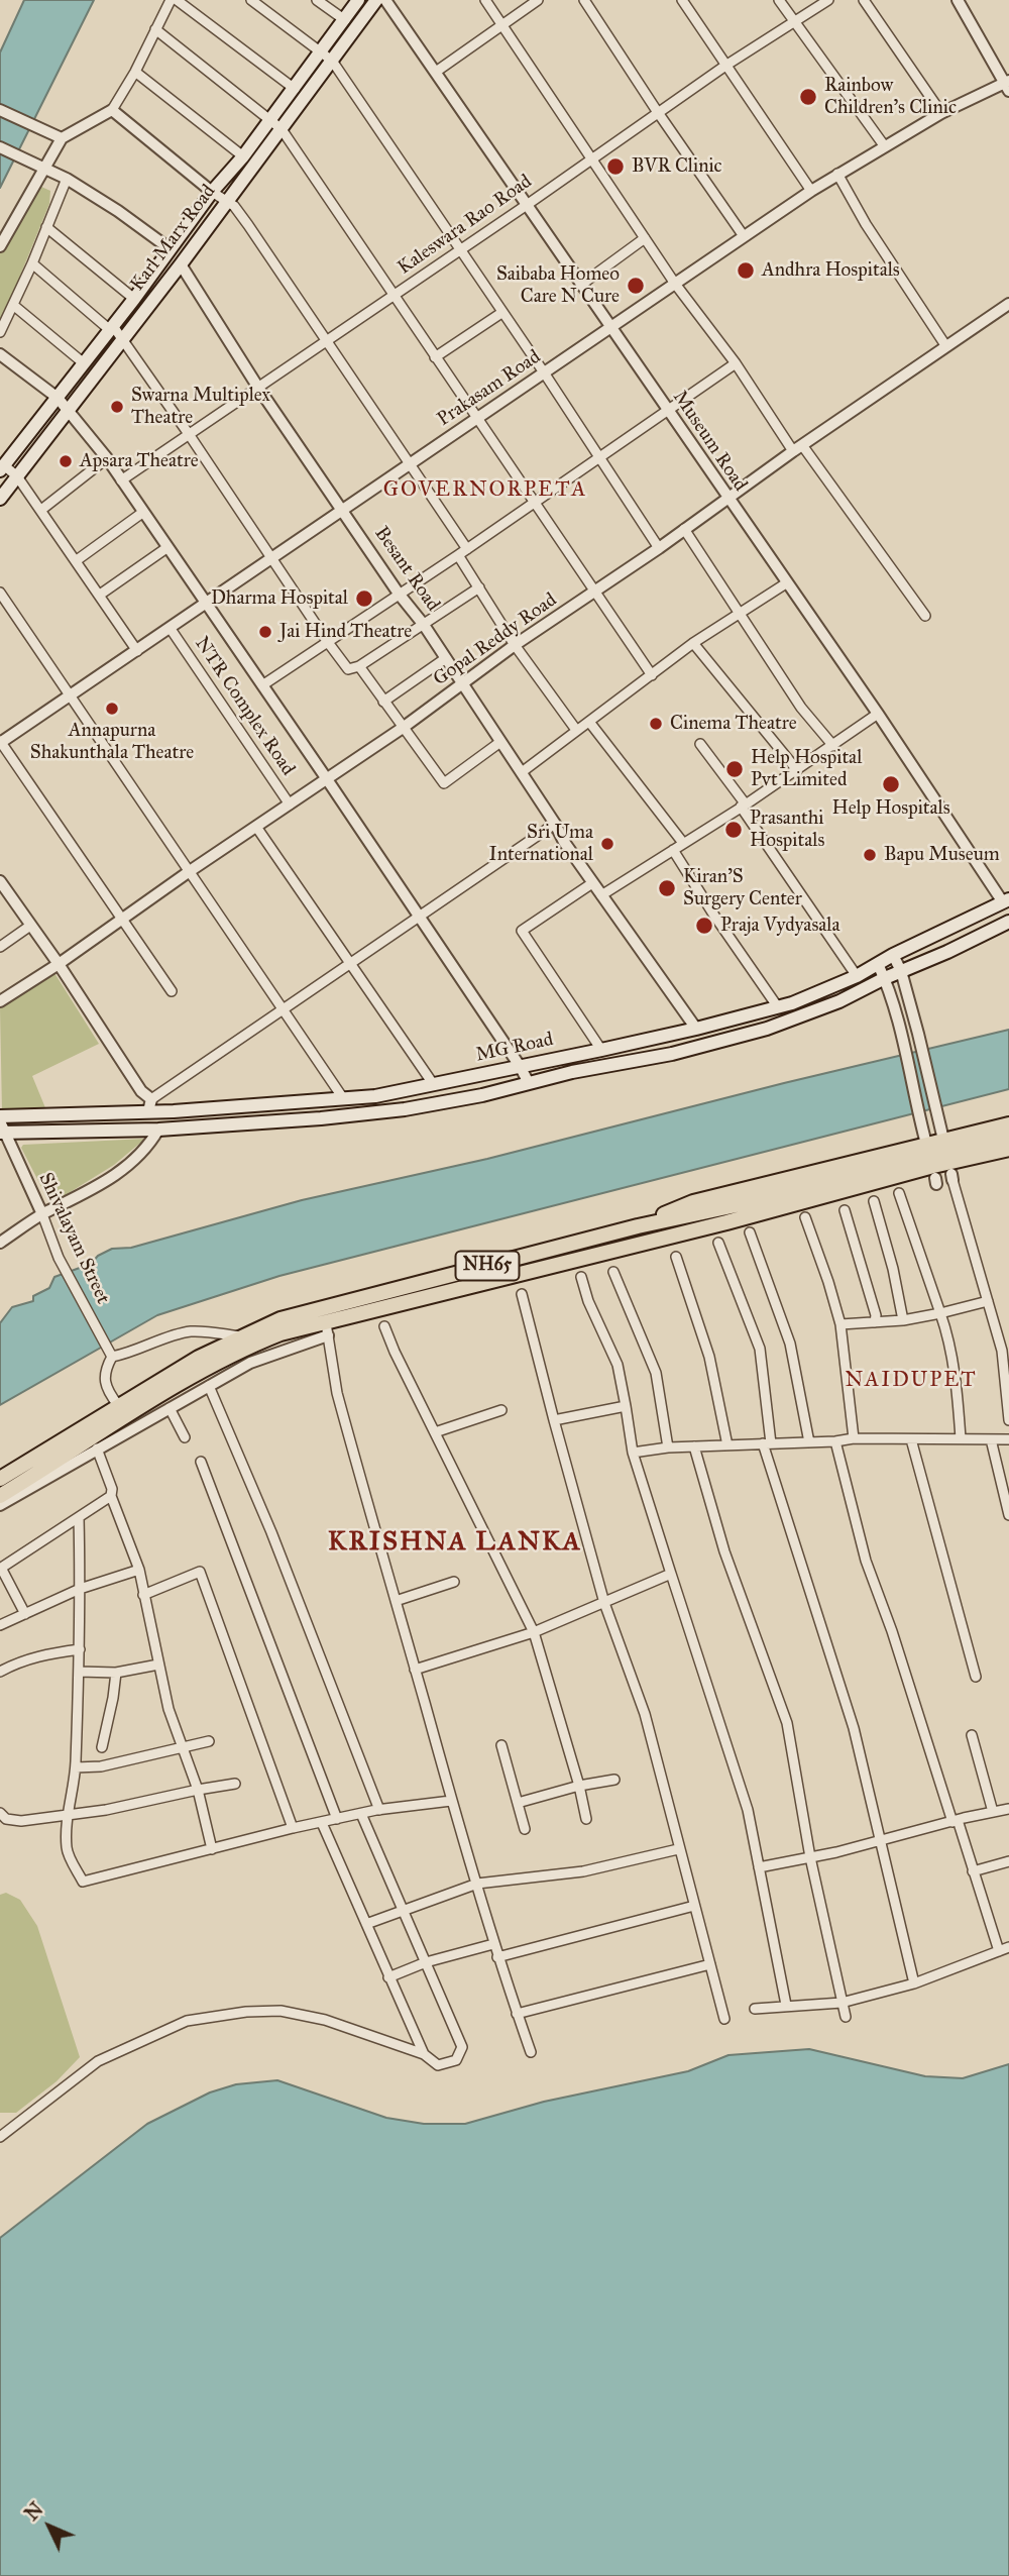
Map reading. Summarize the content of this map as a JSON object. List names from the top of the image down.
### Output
{
  "streets": {
    "highway": ["NH65"],
    "main road": ["Karl Marx Road", "MG Road"],
    "street": [
      "Kaleswara Rao Road",
      "Prakasam Road",
      "Museum Road",
      "Besant Road",
      "Gopal Reddy Road",
      "NTR Complex Road",
      "Shivalayam Street"
    ]
  },
  "crossings": [
    ["Kaleswara Rao Road", "Museum Road"],
    ["Kaleswara Rao Road", "Besant Road"],
    ["Karl Marx Road", "Besant Road"],
    ["Prakasam Road", "Museum Road"],
    ["Prakasam Road", "Besant Road"],
    ["Prakasam Road", "NTR Complex Road"],
    ["Museum Road", "Gopal Reddy Road"],
    ["Museum Road", "MG Road"],
    ["Besant Road", "Gopal Reddy Road"],
    ["Besant Road", "MG Road"],
    ["Gopal Reddy Road", "NTR Complex Road"],
    ["MG Road", "Shivalayam Street"]
  ],
  "districts": ["GOVERNORPETA", "NAIDUPET", "KRISHNA LANKA"],
  "places": [
    "Rainbow Children's Clinic",
    "BVR Clinic",
    "Andhra Hospitals",
    "Saibaba Homeo Care N Cure",
    "Swarna Multiplex Theatre",
    "Apsara Theatre",
    "Dharma Hospital",
    "Jai Hind Theatre",
    "Annapurna Shakunthala Theatre",
    "Cinema Theatre",
    "Help Hospital Pvt Limited",
    "Help Hospitals",
    "Prasanthi Hospitals",
    "Sri Uma International",
    "Bapu Museum",
    "Kiran'S Surgery Center",
    "Praja Vydyasala"
  ],
  "north": "top left"
}
